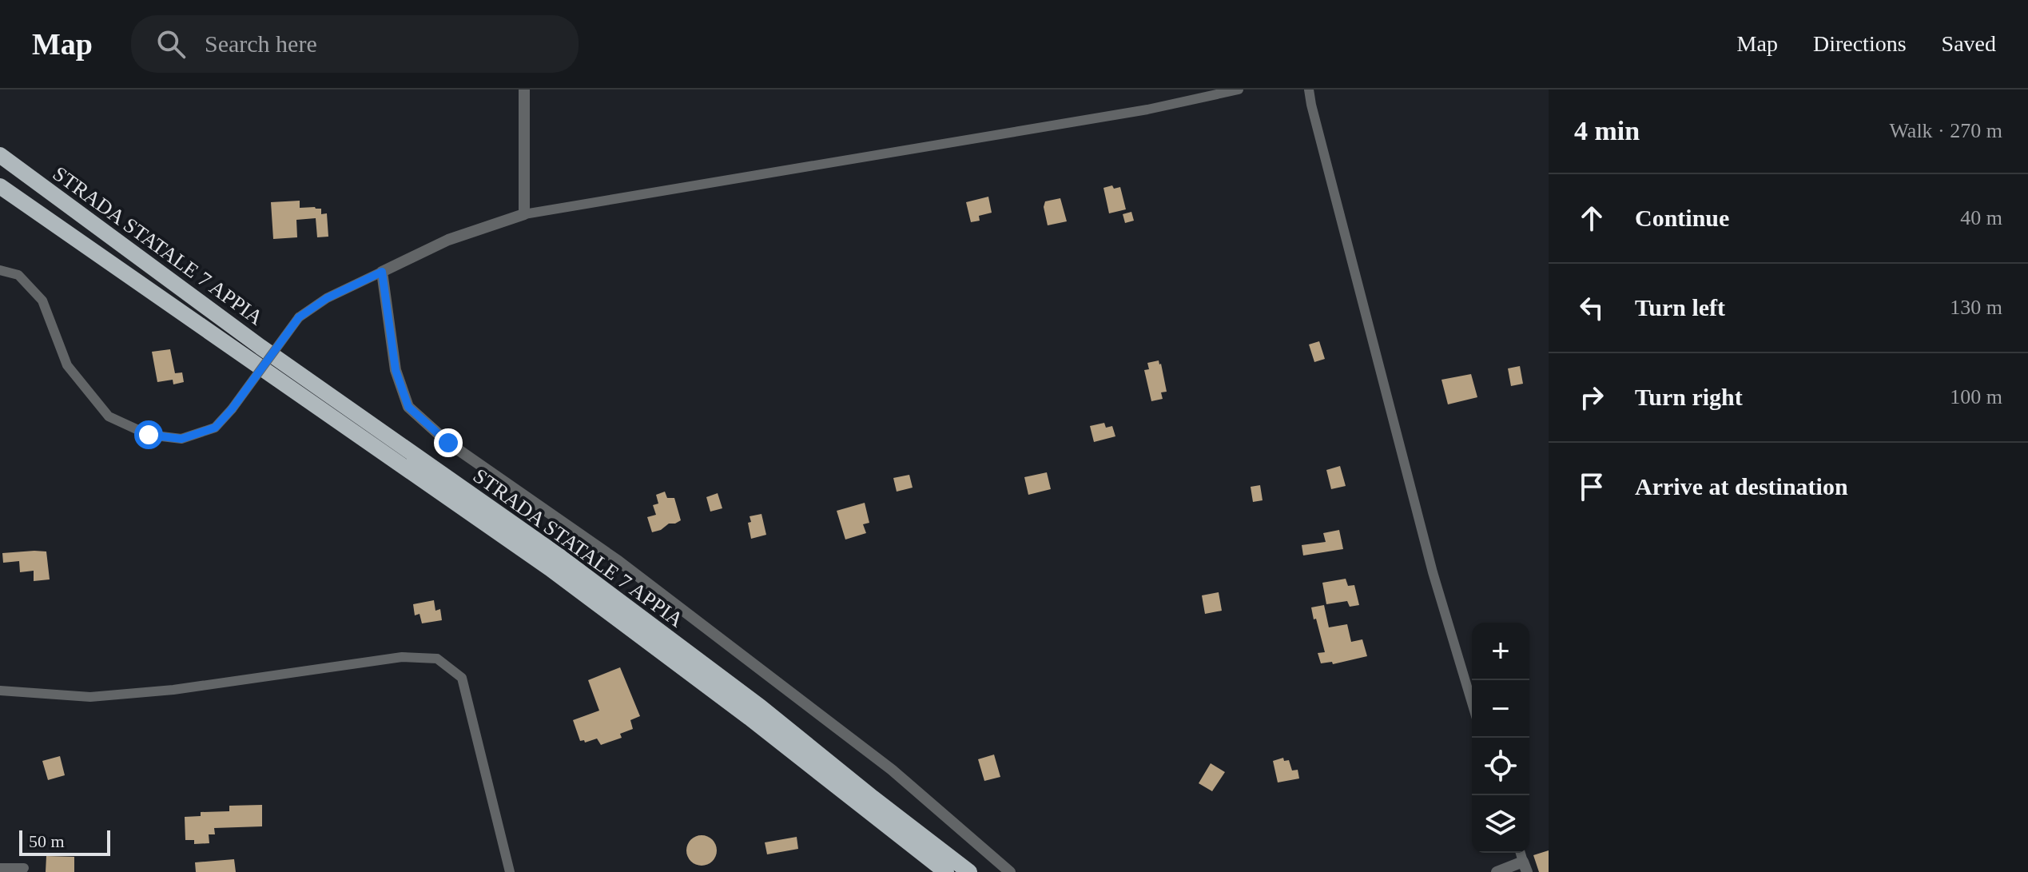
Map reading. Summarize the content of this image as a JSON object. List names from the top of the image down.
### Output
{
  "streets": {
    "highway": ["STRADA STATALE 7 APPIA"]
  },
  "scale_bar": "50 m",
  "page": {
    "header": "Map",
    "search": "Search here",
    "nav": ["Map", "Directions", "Saved"],
    "heading": ["4 min", "Walk · 270 m"],
    "list": [
      ["Continue", "40 m"],
      ["Turn left", "130 m"],
      ["Turn right", "100 m"],
      "Arrive at destination"
    ],
    "map_buttons": ["+", "−"],
    "scale": "50 m"
  }
}
